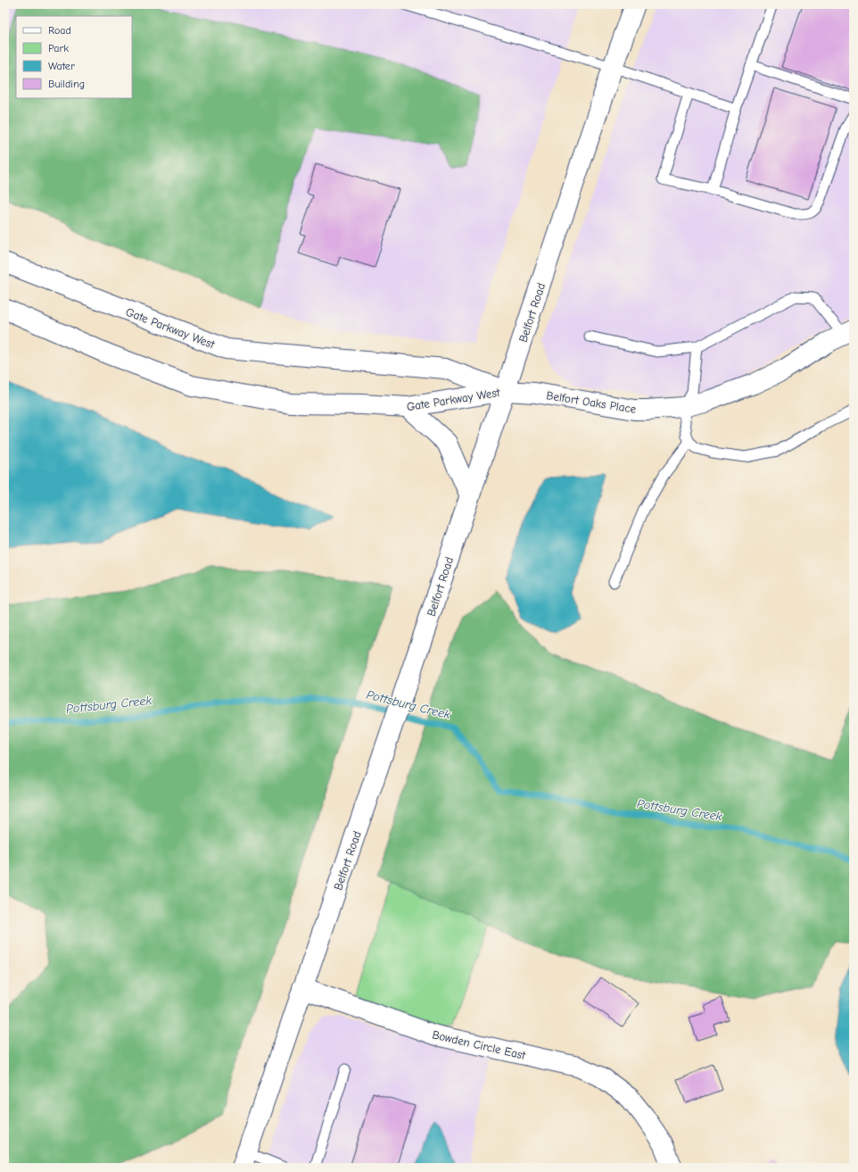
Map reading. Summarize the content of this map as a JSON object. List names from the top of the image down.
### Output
{
  "streets": {
    "main road": [
      "Belfort Road",
      "Gate Parkway West",
      "Belfort Oaks Place",
      "Bowden Circle East"
    ]
  },
  "crossings": [
    ["Belfort Road", "Gate Parkway West"],
    ["Belfort Road", "Belfort Oaks Place"],
    ["Belfort Road", "Bowden Circle East"],
    ["Gate Parkway West", "Belfort Oaks Place"]
  ],
  "water": ["Pottsburg Creek"],
  "legend": [
    "Road",
    "Park",
    "Water",
    "Building"
  ]
}
